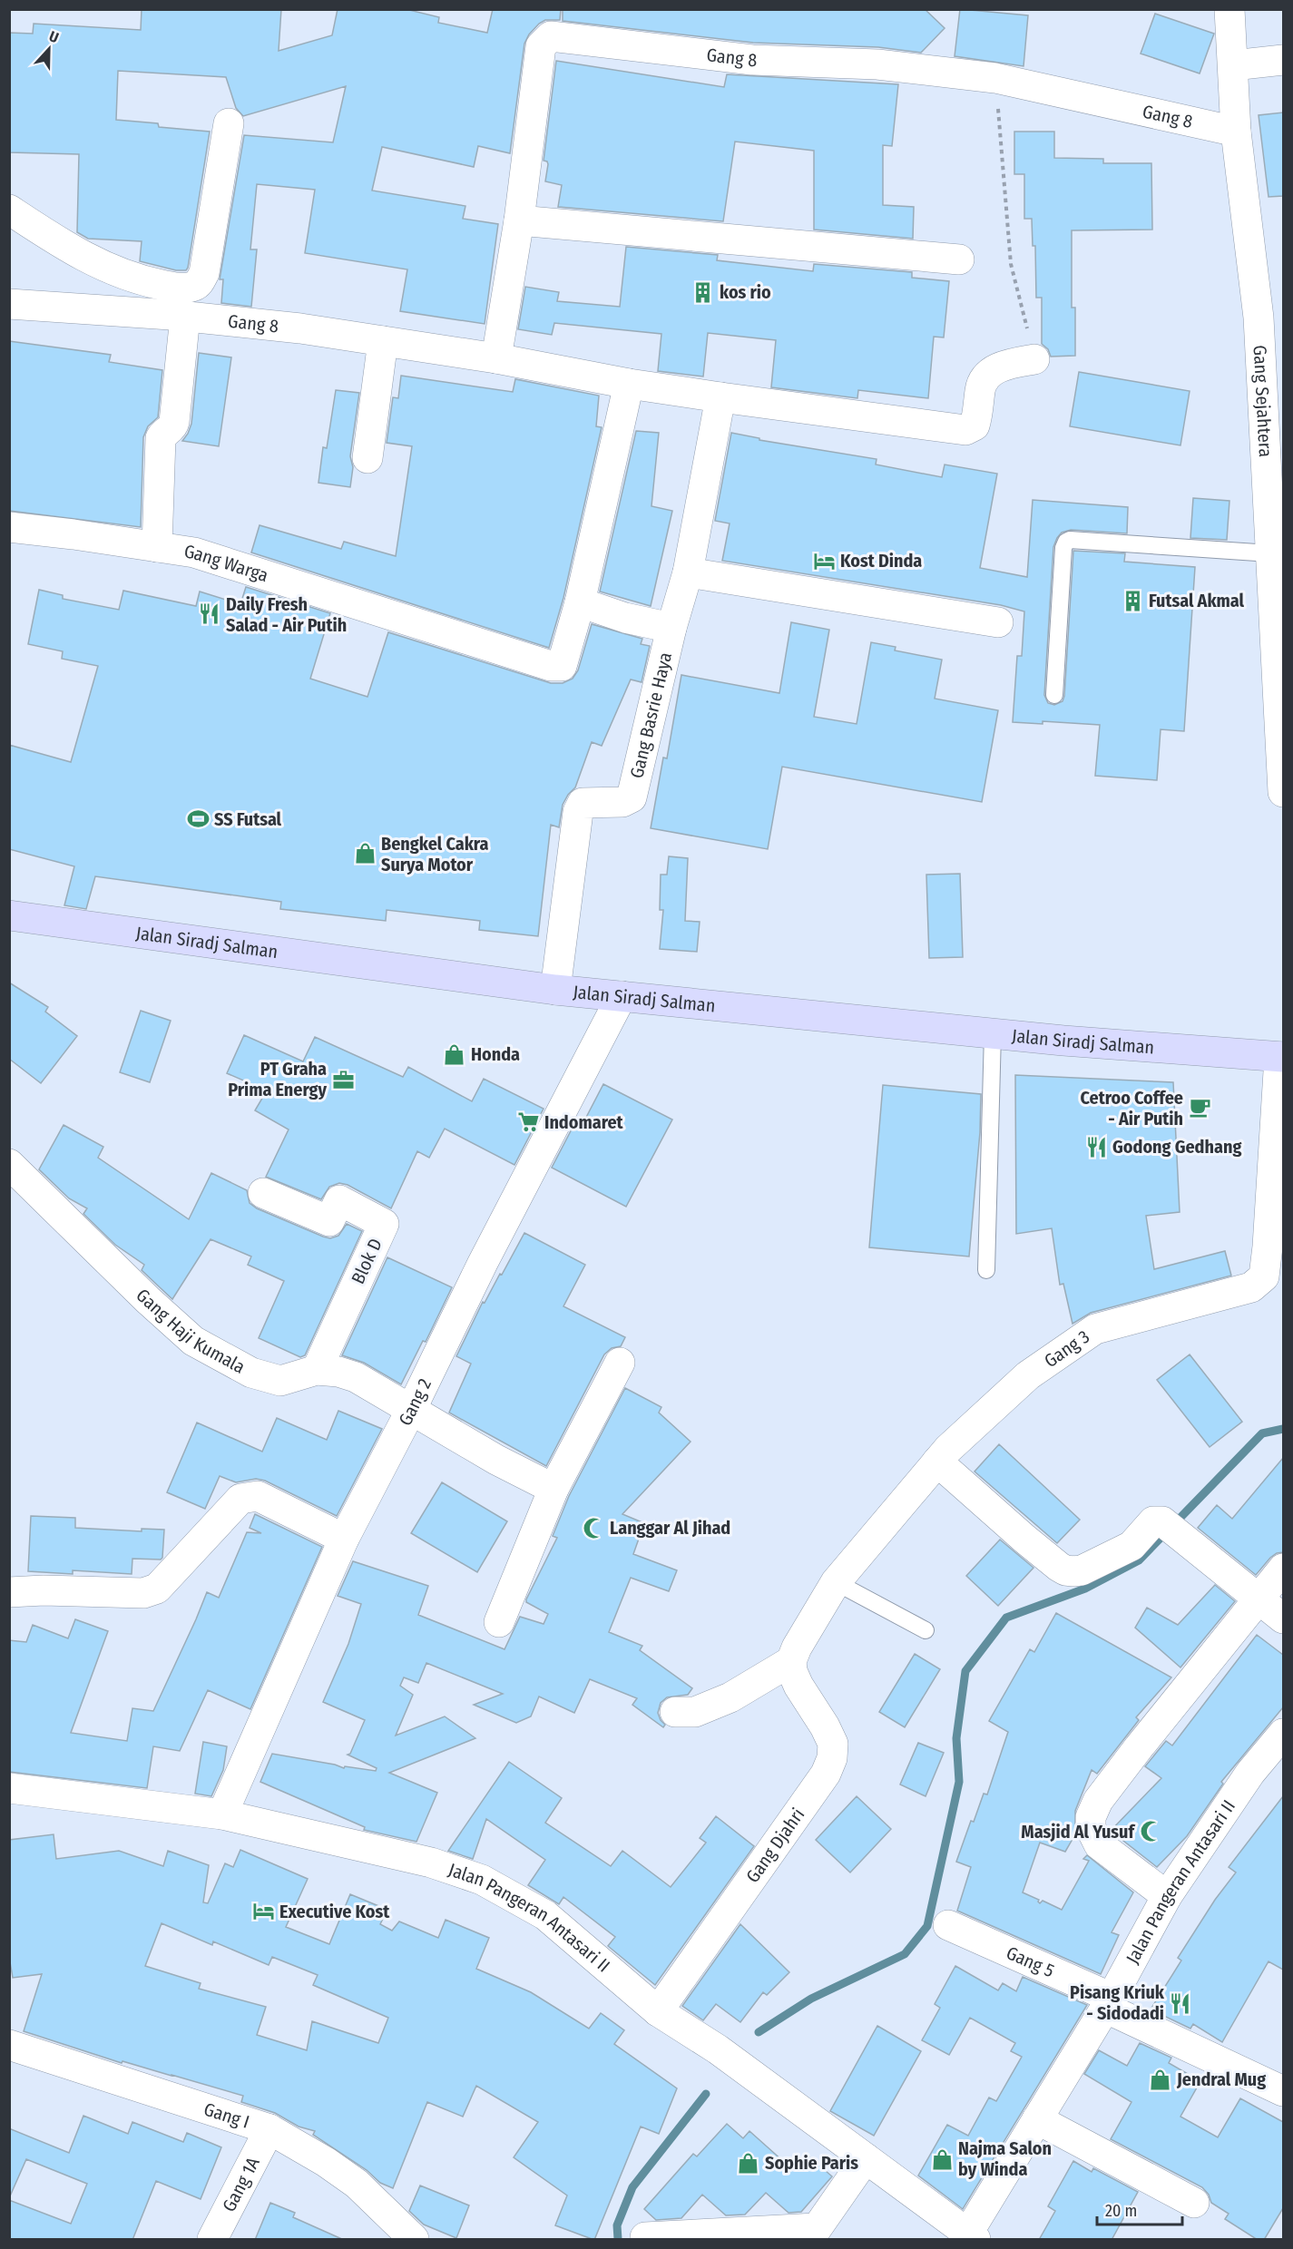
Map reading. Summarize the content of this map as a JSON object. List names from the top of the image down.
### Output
{
  "streets": {
    "street": [
      "Gang 8",
      "Gang Sejahtera",
      "Gang Warga",
      "Gang Basrie Haya",
      "Jalan Siradj Salman",
      "Blok D",
      "Gang Haji Kumala",
      "Gang 3",
      "Gang 2",
      "Gang Djahri",
      "Jalan Pangeran Antasari II",
      "Gang 5",
      "Gang I",
      "Gang 1A"
    ]
  },
  "crossings": [
    ["Gang 8", "Gang Sejahtera"],
    ["Gang 8", "Gang Basrie Haya"],
    ["Gang Basrie Haya", "Jalan Siradj Salman"],
    ["Jalan Siradj Salman", "Gang 3"],
    ["Jalan Siradj Salman", "Gang 2"],
    ["Blok D", "Gang Haji Kumala"],
    ["Gang Haji Kumala", "Gang 2"],
    ["Gang 3", "Gang Djahri"],
    ["Gang 2", "Jalan Pangeran Antasari II"],
    ["Gang Djahri", "Jalan Pangeran Antasari II"],
    ["Jalan Pangeran Antasari II", "Gang 5"],
    ["Gang I", "Gang 1A"]
  ],
  "places": {
    "building": ["kos rio", "Futsal Akmal"],
    "hotel": ["Kost Dinda", "Executive Kost"],
    "restaurant": ["Daily Fresh Salad - Air Putih", "Godong Gedhang", "Pisang Kriuk - Sidodadi"],
    "sports": ["SS Futsal"],
    "shop": [
      "Bengkel Cakra Surya Motor",
      "Honda",
      "Jendral Mug",
      "Najma Salon by Winda",
      "Sophie Paris"
    ],
    "office": ["PT Graha Prima Energy"],
    "cafe": ["Cetroo Coffee - Air Putih"],
    "supermarket": ["Indomaret"],
    "mosque": ["Langgar Al Jihad", "Masjid Al Yusuf"]
  },
  "scale_bar": "20 m",
  "north": "top"
}
